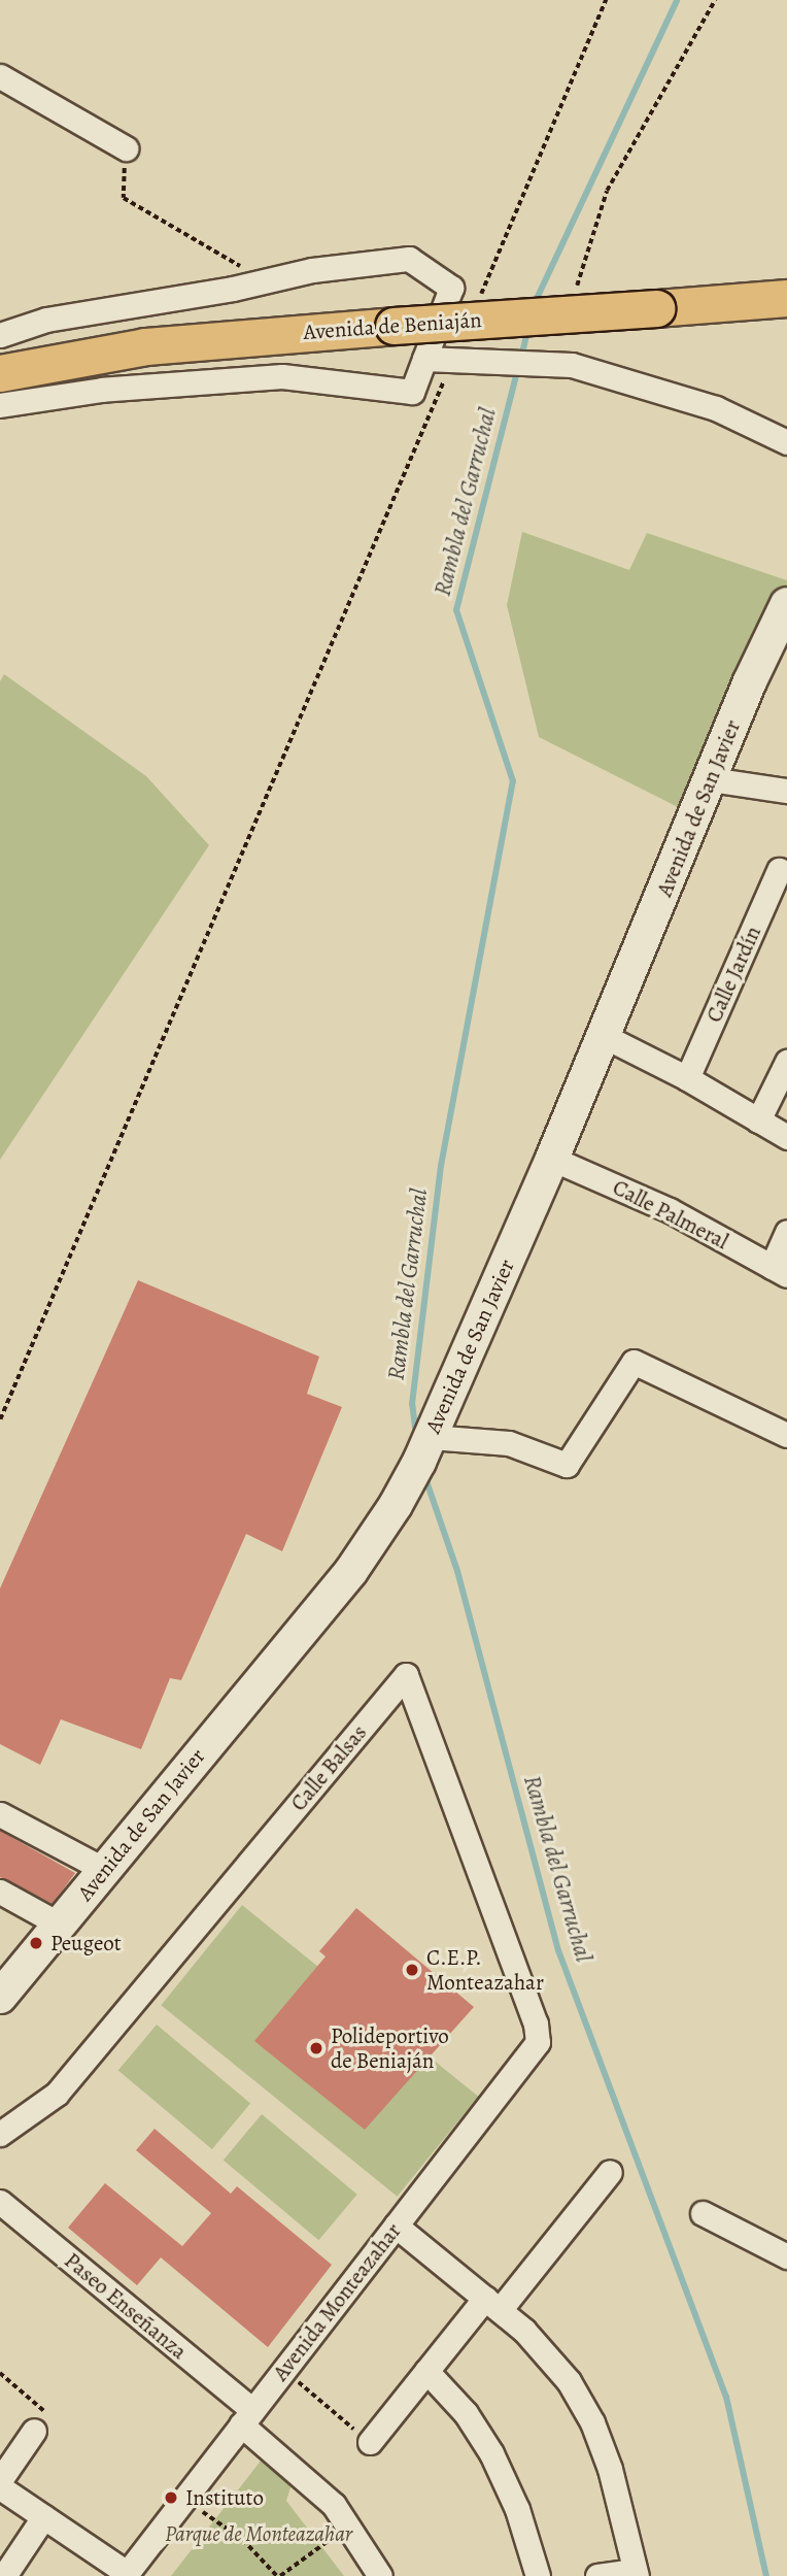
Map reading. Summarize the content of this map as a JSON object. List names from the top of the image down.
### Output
{
  "streets": {
    "main road": ["Avenida de Beniaján", "Avenida de San Javier"],
    "street": [
      "Calle Jardín",
      "Calle Palmeral",
      "Calle Balsas",
      "Avenida Monteazahar",
      "Paseo Enseñanza"
    ]
  },
  "crossings": [
    ["Avenida de San Javier", "Calle Palmeral"],
    ["Calle Balsas", "Avenida Monteazahar"],
    ["Avenida Monteazahar", "Paseo Enseñanza"]
  ],
  "water": ["Rambla del Garruchal"],
  "parks": ["Parque de Monteazahar"],
  "places": [
    "Peugeot",
    "C.E.P. Monteazahar",
    "Polideportivo de Beniaján",
    "Instituto"
  ]
}
